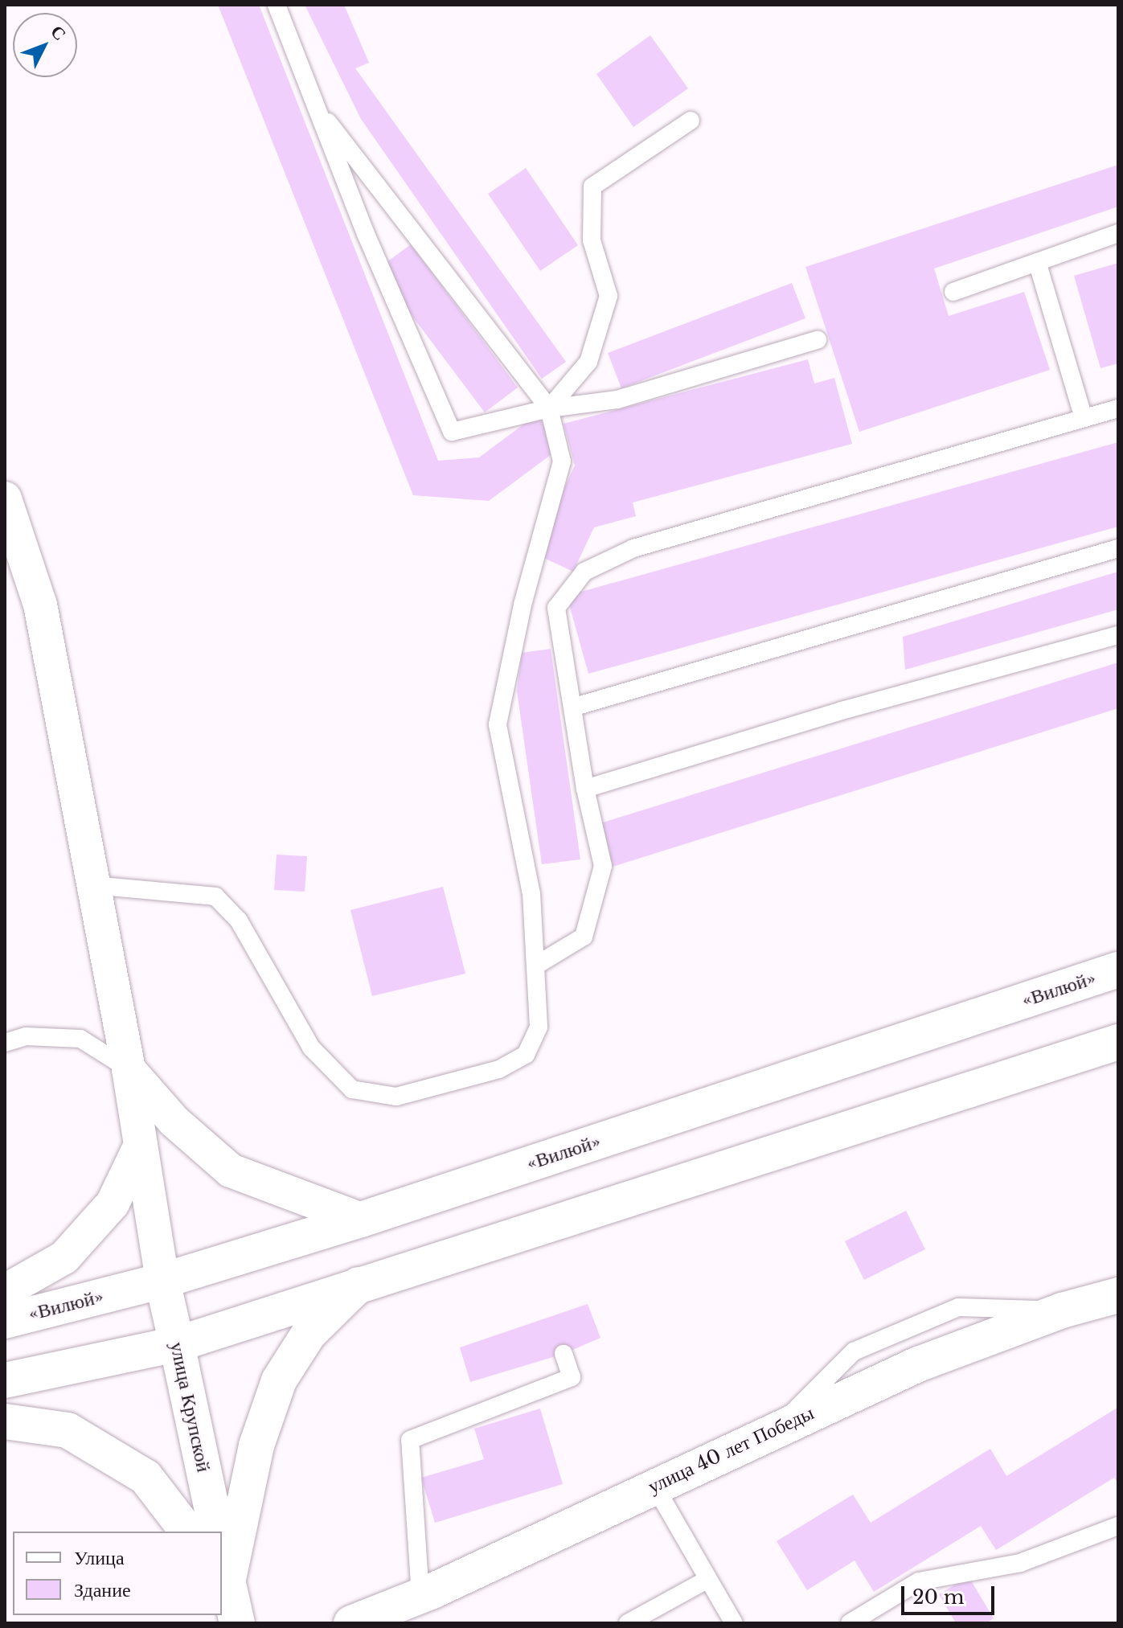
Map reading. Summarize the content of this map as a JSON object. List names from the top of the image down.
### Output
{
  "streets": {
    "main road": ["«Вилюй»", "улица Крупской", "улица 40 лет Победы"]
  },
  "crossings": [
    ["«Вилюй»", "улица Крупской"]
  ],
  "legend": ["Улица", "Здание"],
  "scale_bar": "20 m",
  "north": "top right"
}
